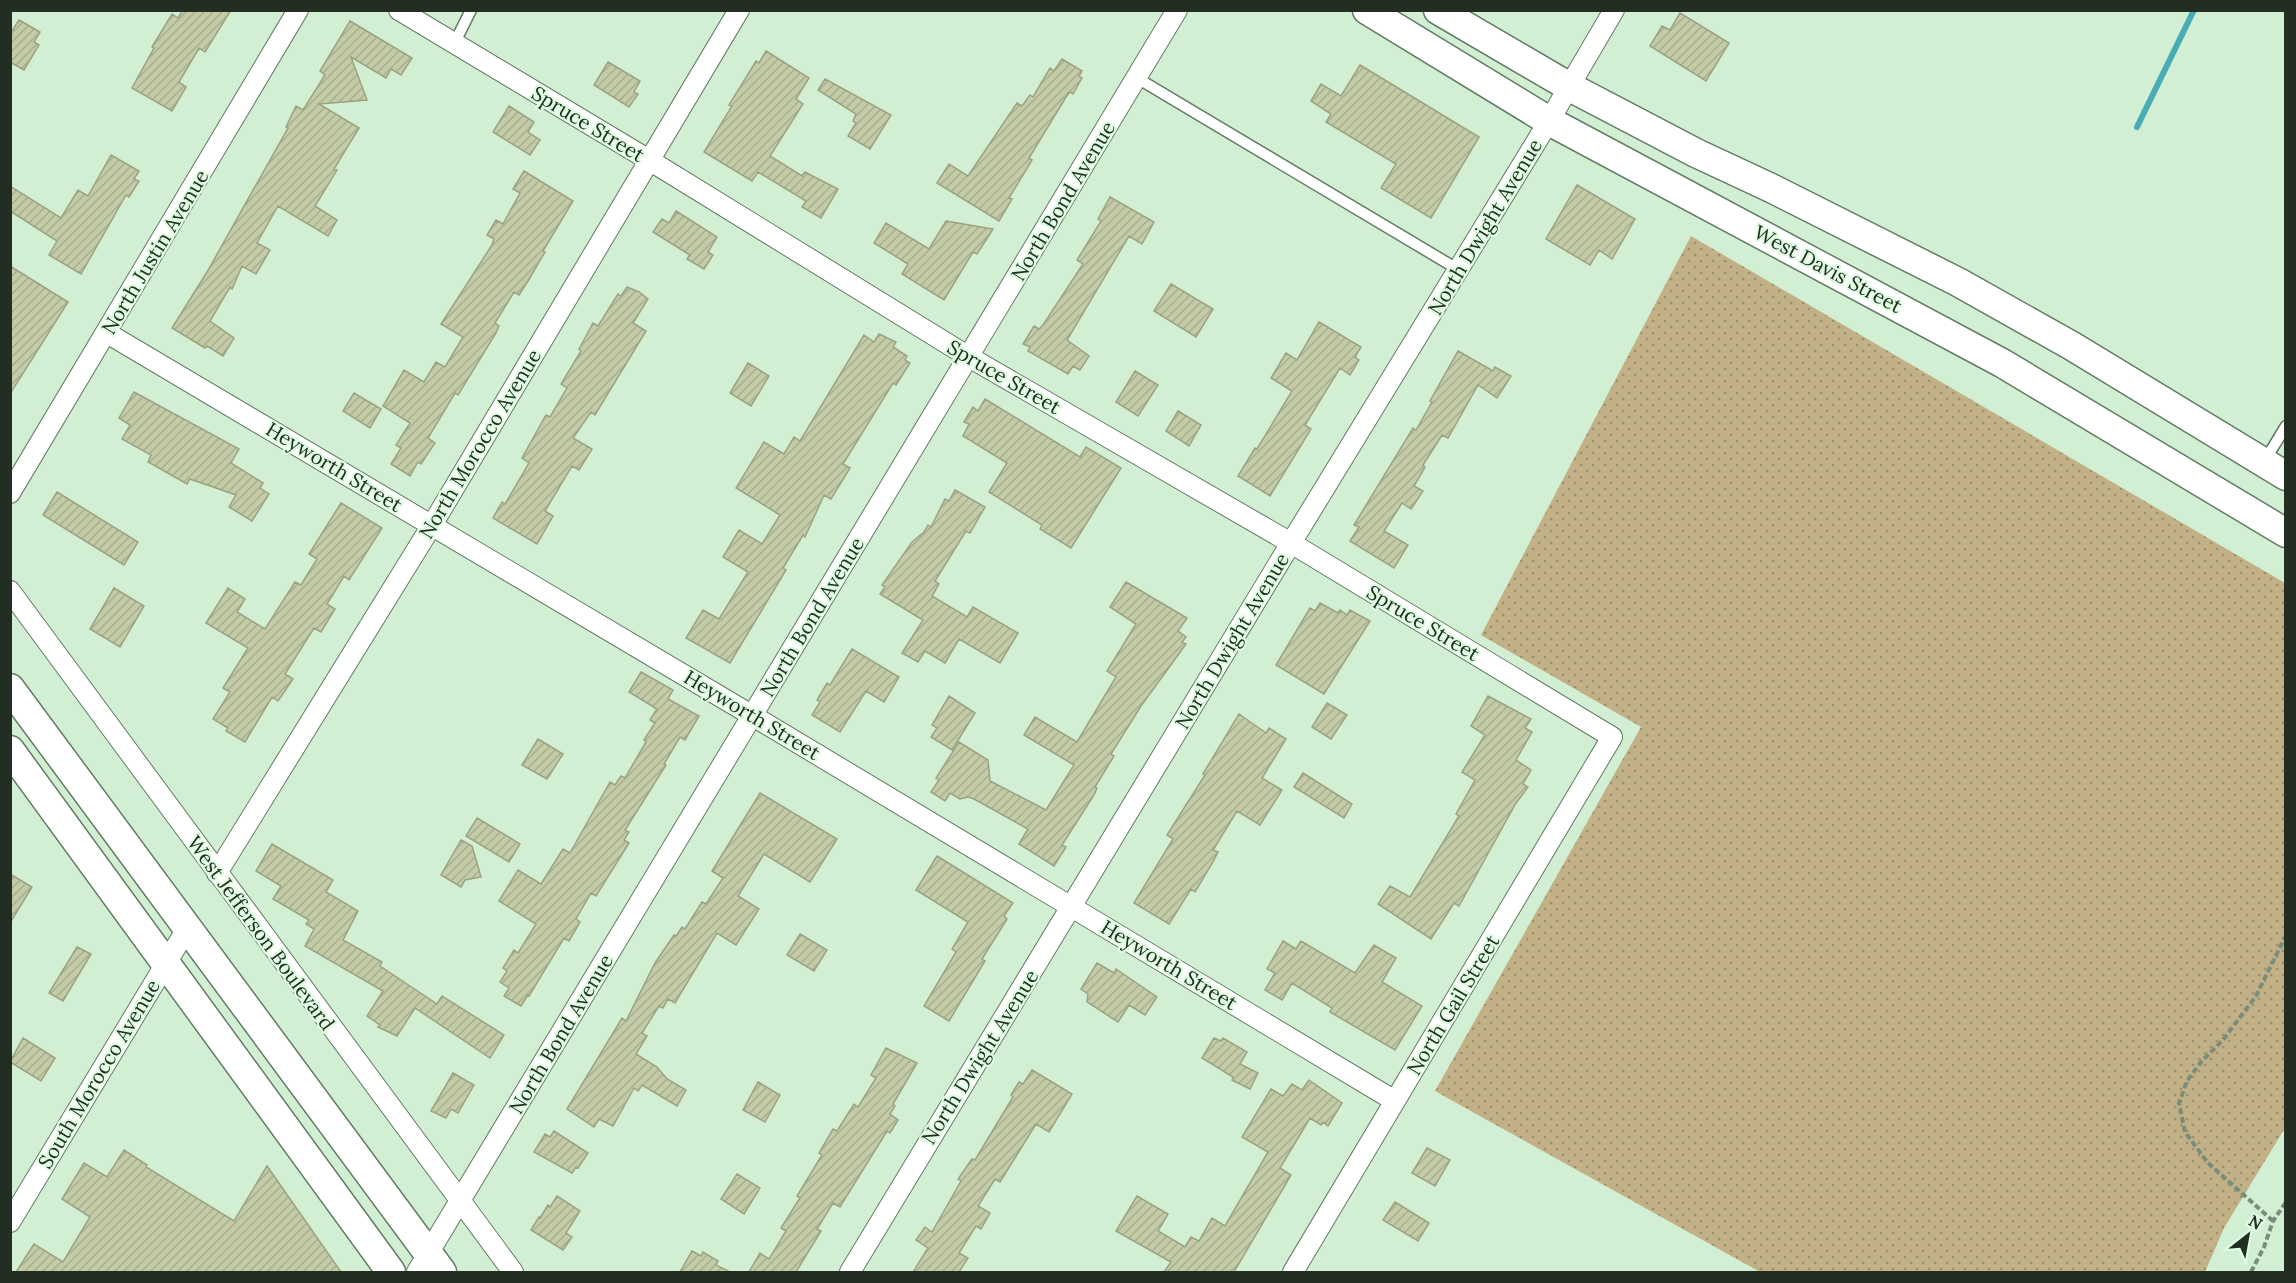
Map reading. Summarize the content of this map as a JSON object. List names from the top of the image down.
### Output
{
  "streets": {
    "main road": ["West Davis Street"],
    "street": [
      "Spruce Street",
      "North Bond Avenue",
      "North Dwight Avenue",
      "North Justin Avenue",
      "North Morocco Avenue",
      "Heyworth Street",
      "West Jefferson Boulevard",
      "North Gail Street",
      "South Morocco Avenue"
    ]
  },
  "crossings": [
    ["Spruce Street", "North Bond Avenue"],
    ["Spruce Street", "North Dwight Avenue"],
    ["Spruce Street", "North Morocco Avenue"],
    ["Spruce Street", "North Gail Street"],
    ["North Bond Avenue", "Heyworth Street"],
    ["North Bond Avenue", "West Jefferson Boulevard"],
    ["North Dwight Avenue", "West Davis Street"],
    ["North Dwight Avenue", "Heyworth Street"],
    ["North Justin Avenue", "Heyworth Street"],
    ["North Morocco Avenue", "Heyworth Street"],
    ["North Morocco Avenue", "West Jefferson Boulevard"],
    ["Heyworth Street", "North Gail Street"]
  ],
  "north": "top right"
}
